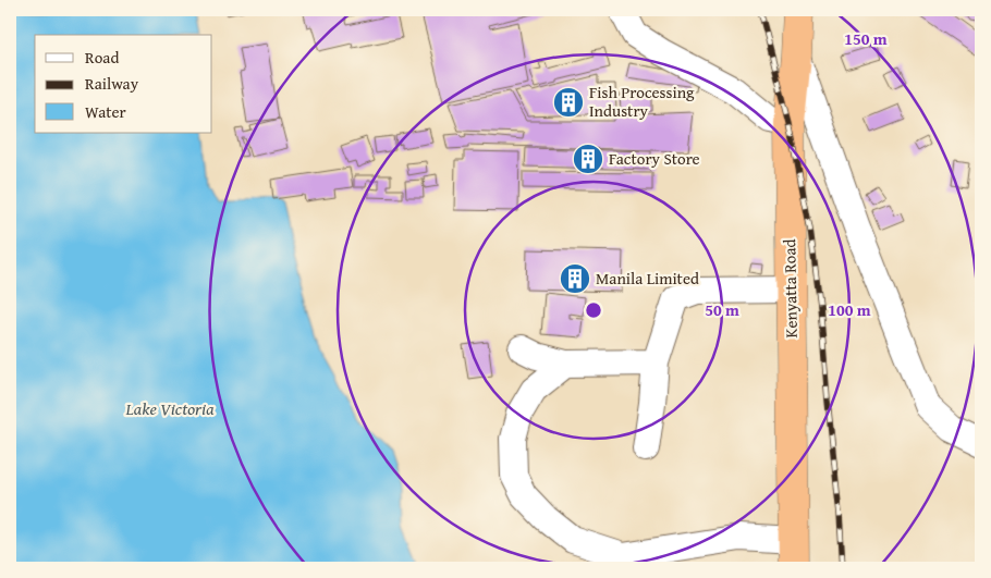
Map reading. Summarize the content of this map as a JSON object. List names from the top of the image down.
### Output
{
  "streets": {
    "highway": ["Kenyatta Road"]
  },
  "water": ["Lake Victoria"],
  "places": {
    "building": ["Fish Processing Industry", "Factory Store", "Manila Limited"]
  },
  "legend": ["Road", "Railway", "Water"],
  "rings": ["150 m", "50 m", "100 m"]
}
